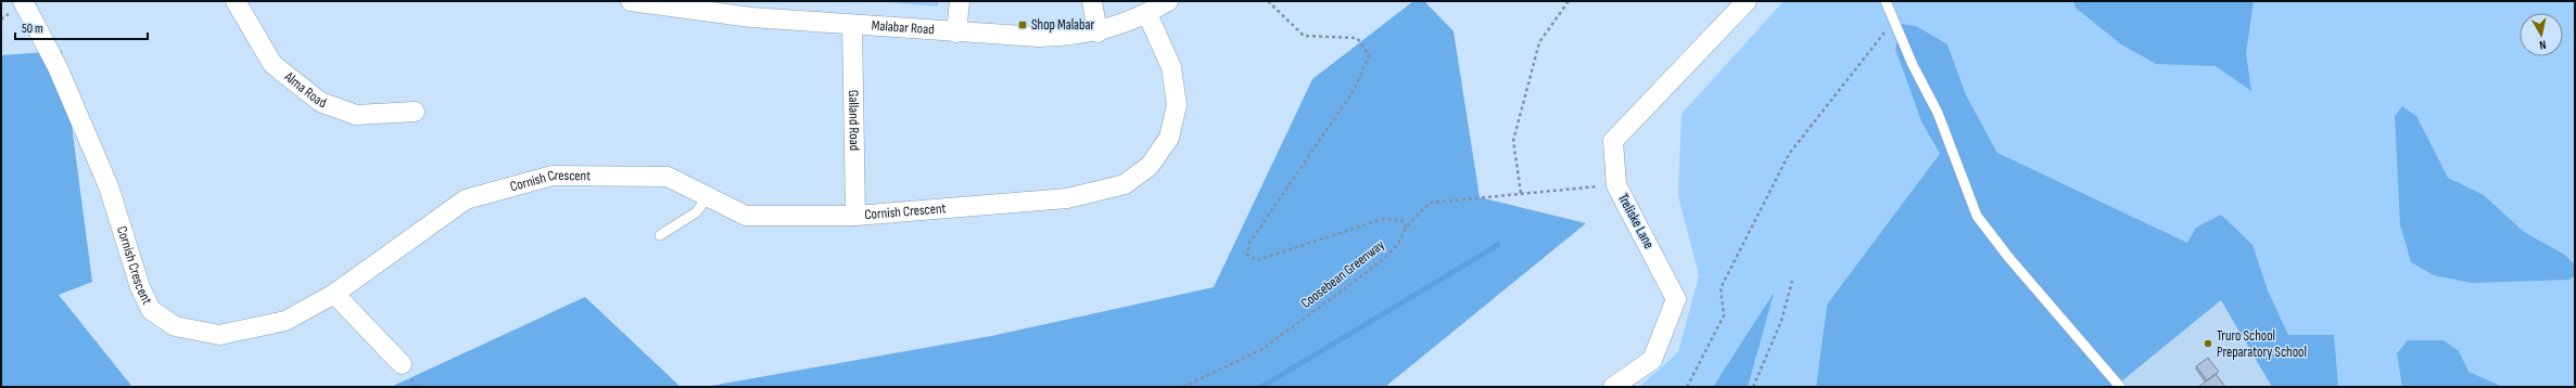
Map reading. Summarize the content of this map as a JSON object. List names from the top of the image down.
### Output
{
  "streets": {
    "street": [
      "Malabar Road",
      "Alma Road",
      "Galland Road",
      "Cornish Crescent",
      "Treliske Lane"
    ],
    "path": ["Coosebean Greenway"]
  },
  "crossings": [
    ["Malabar Road", "Galland Road"],
    ["Malabar Road", "Cornish Crescent"],
    ["Galland Road", "Cornish Crescent"],
    ["Treliske Lane", "Coosebean Greenway"]
  ],
  "places": {
    "transit": ["Shop Malabar"],
    "other": ["Truro School Preparatory School"]
  },
  "scale_bar": "50 m",
  "north": "bottom"
}
